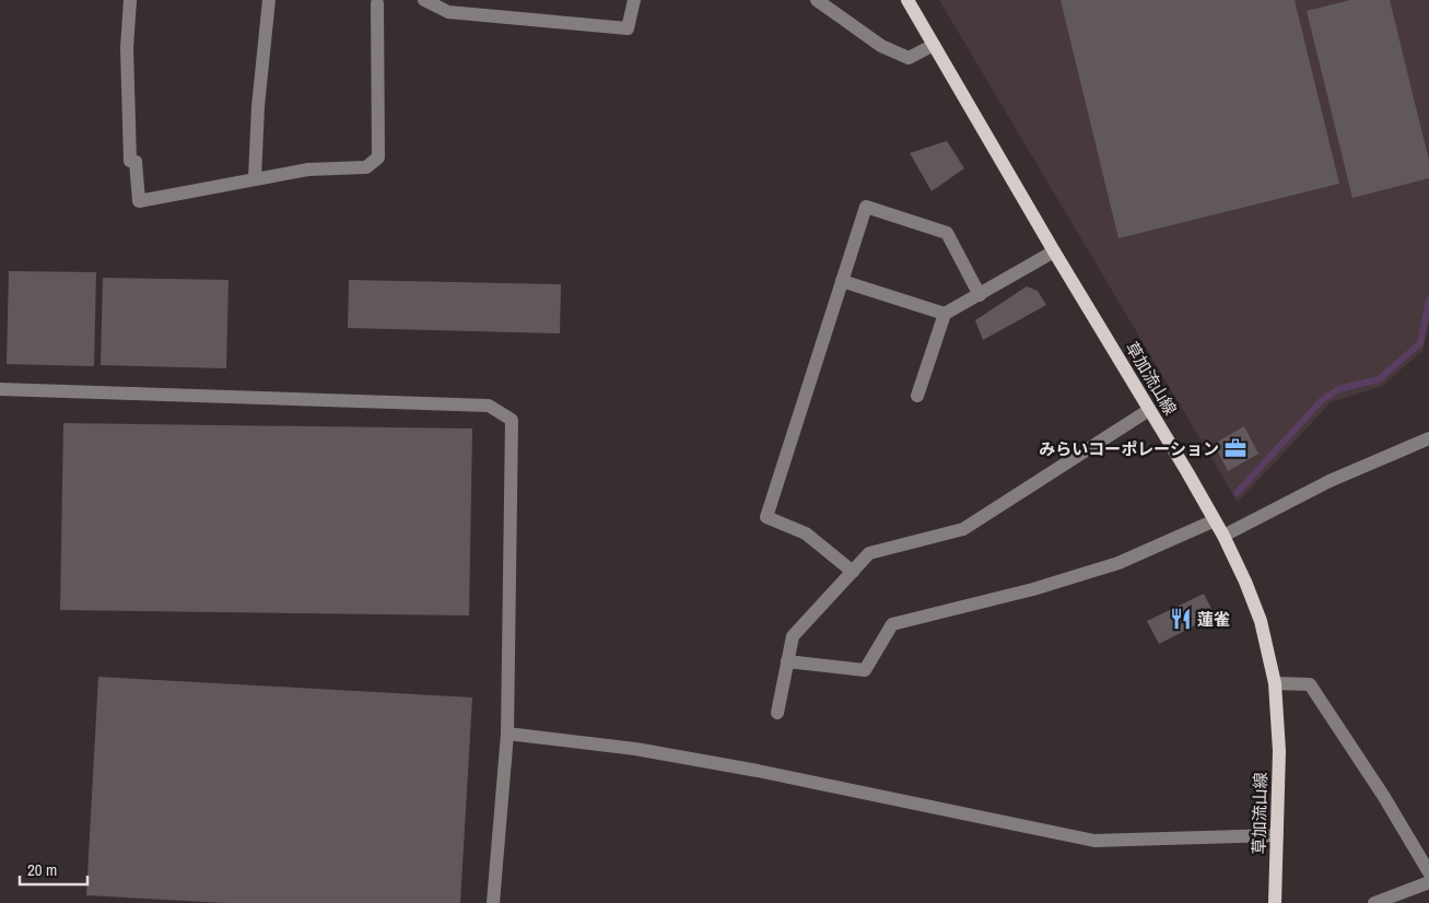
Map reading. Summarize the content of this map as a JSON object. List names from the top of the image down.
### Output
{
  "streets": {
    "main road": ["草加流山線"]
  },
  "places": {
    "office": ["みらいコーポレーション"],
    "restaurant": ["蓮雀"]
  },
  "scale_bar": "20 m"
}
